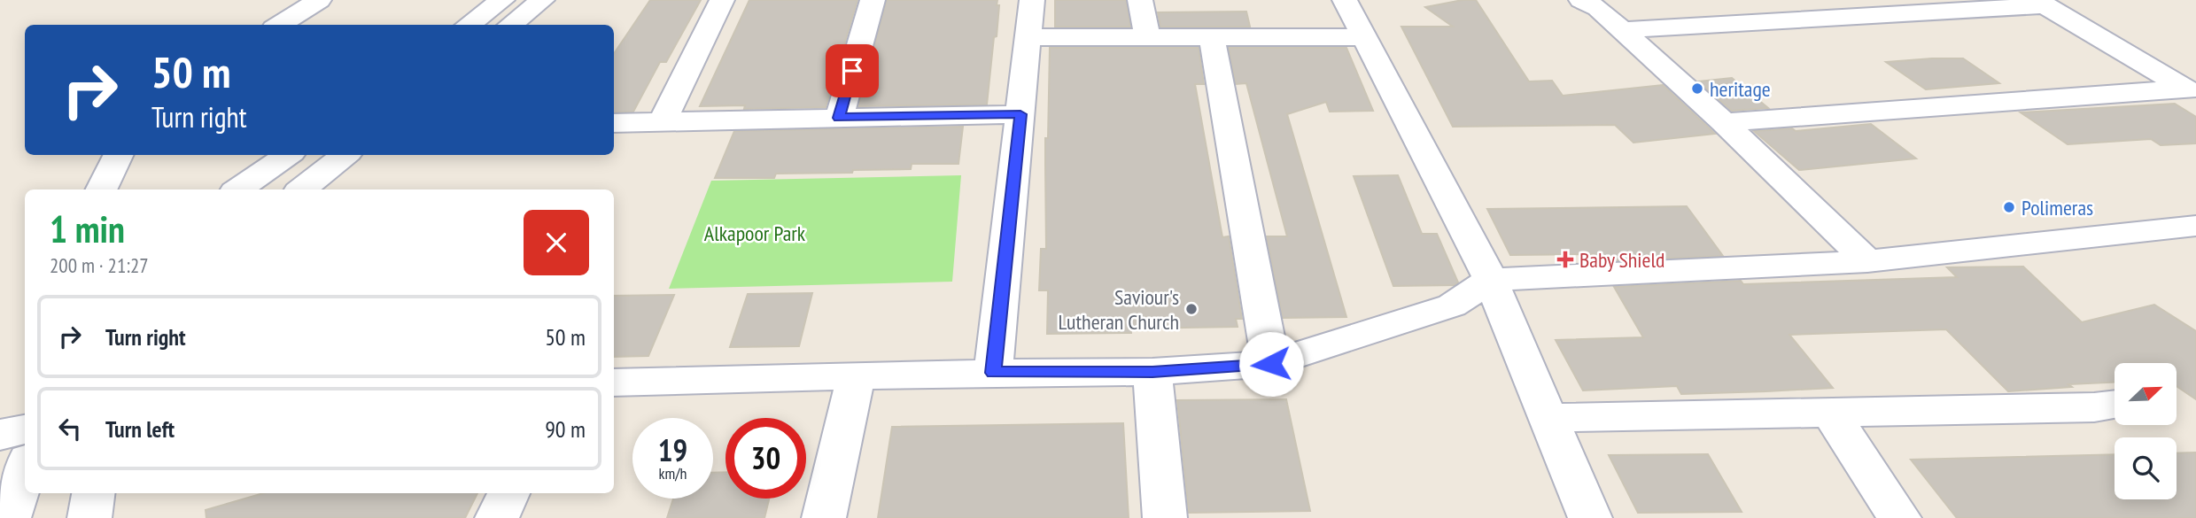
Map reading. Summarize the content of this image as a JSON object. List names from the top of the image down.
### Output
{
  "parks": ["Alkapoor Park"],
  "places": {
    "other": ["heritage", "Polimeras", "Saviour's Lutheran Church"],
    "health": ["Baby Shield"]
  },
  "north": "top right",
  "page": {
    "turn": ["50 m", "Turn right"],
    "heading": ["1 min", "200 m · 21:27"],
    "list": [
      {
        "name": "Turn right",
        "value": "50 m"
      },
      {
        "name": "Turn left",
        "value": "90 m"
      }
    ],
    "speed": "19 km/h",
    "limit": "30"
  }
}
